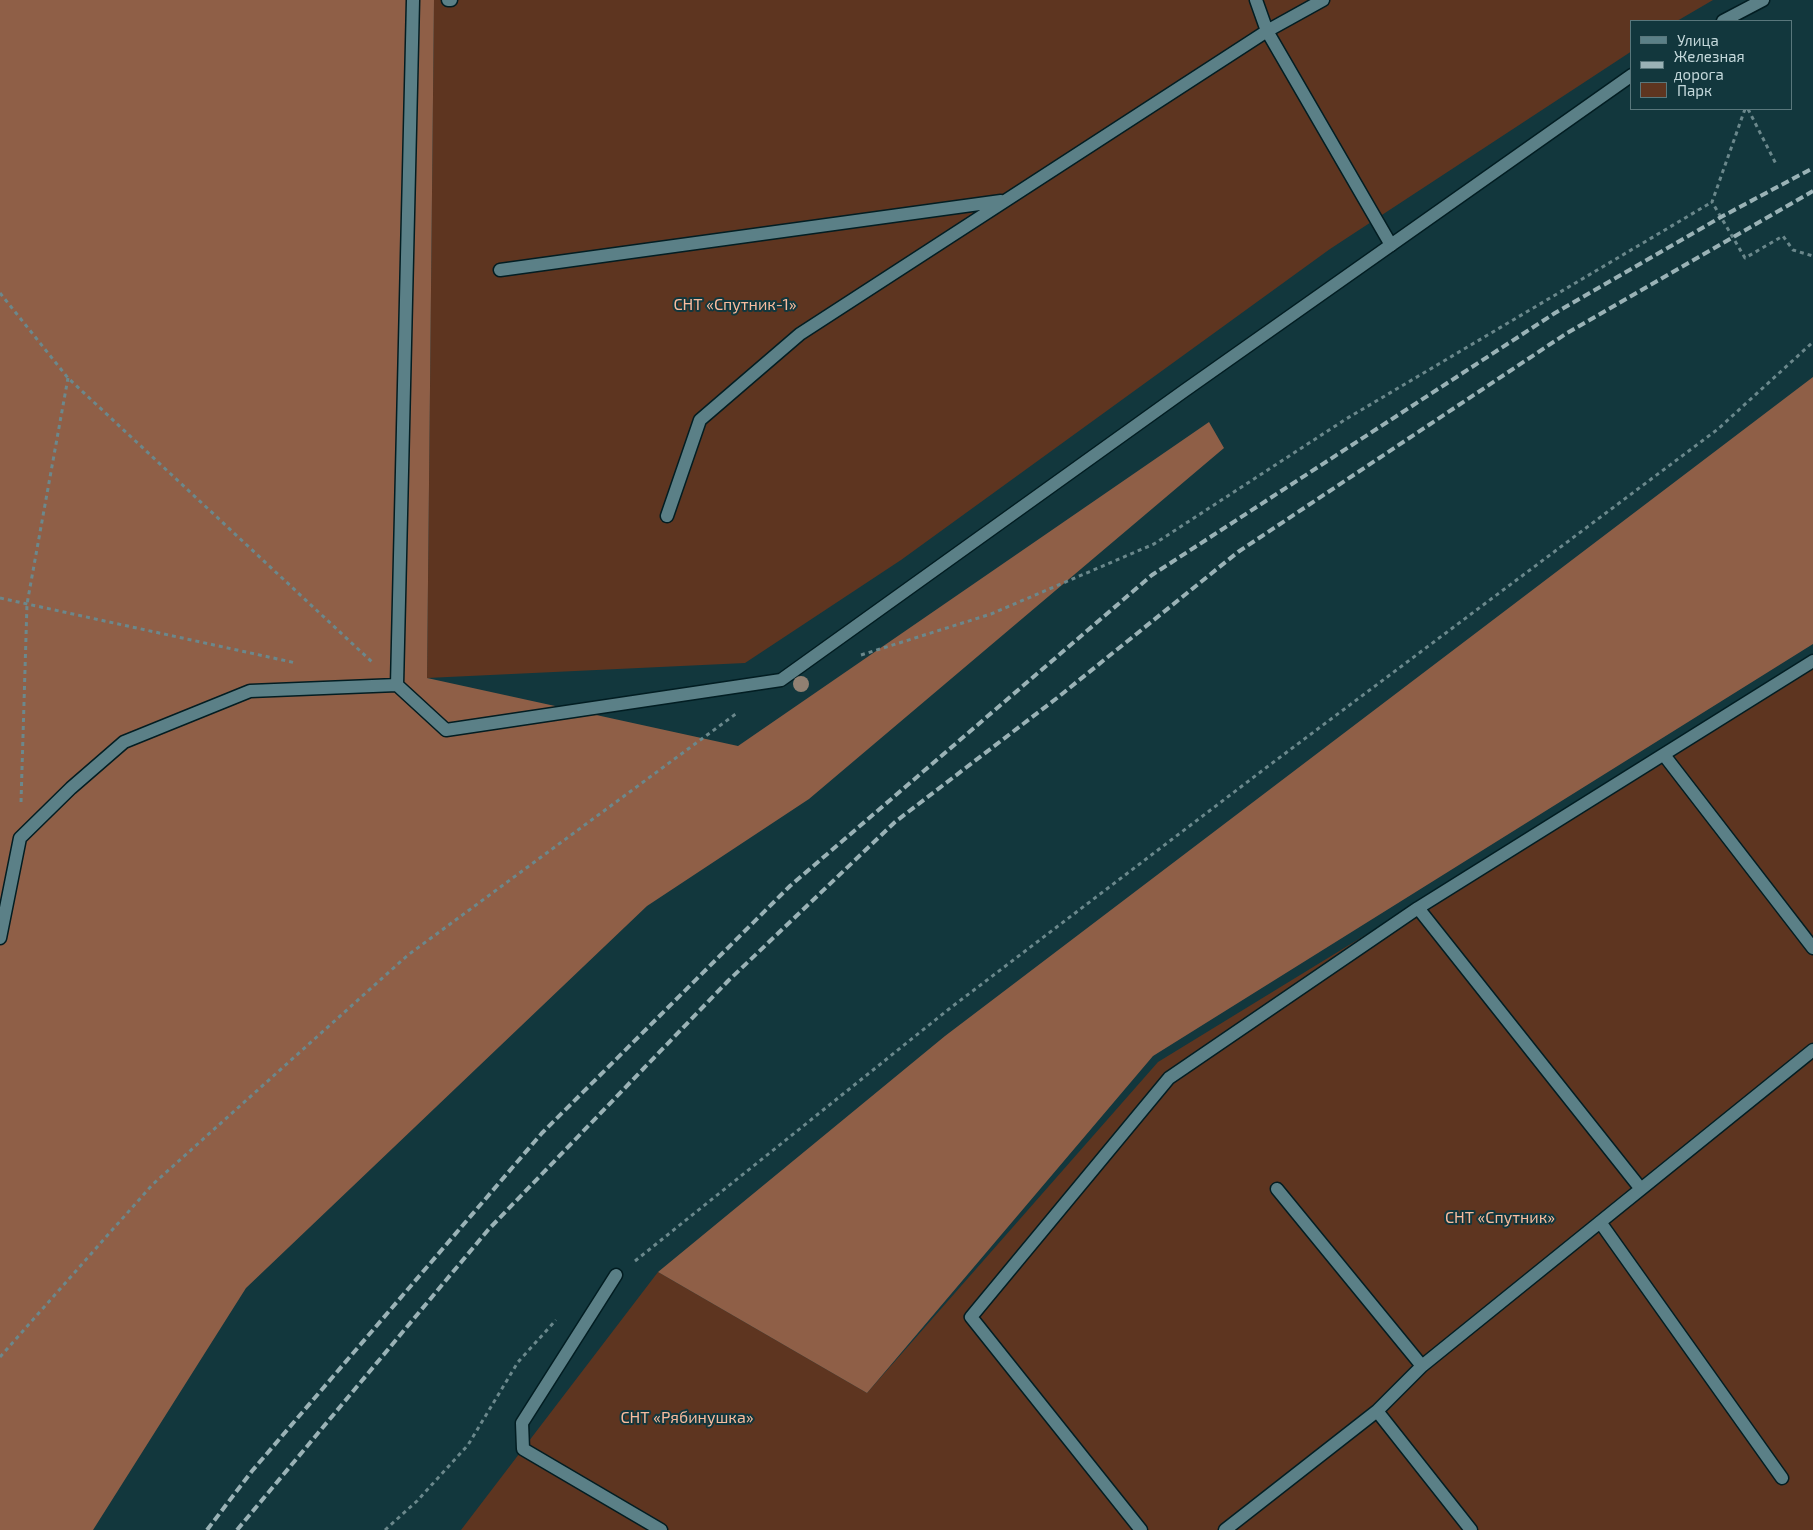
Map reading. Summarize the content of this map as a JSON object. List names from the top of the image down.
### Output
{
  "parks": ["СНТ «Спутник-1»", "СНТ «Спутник»", "СНТ «Рябинушка»"],
  "legend": ["Улица", "Железная дорога", "Парк"]
}
